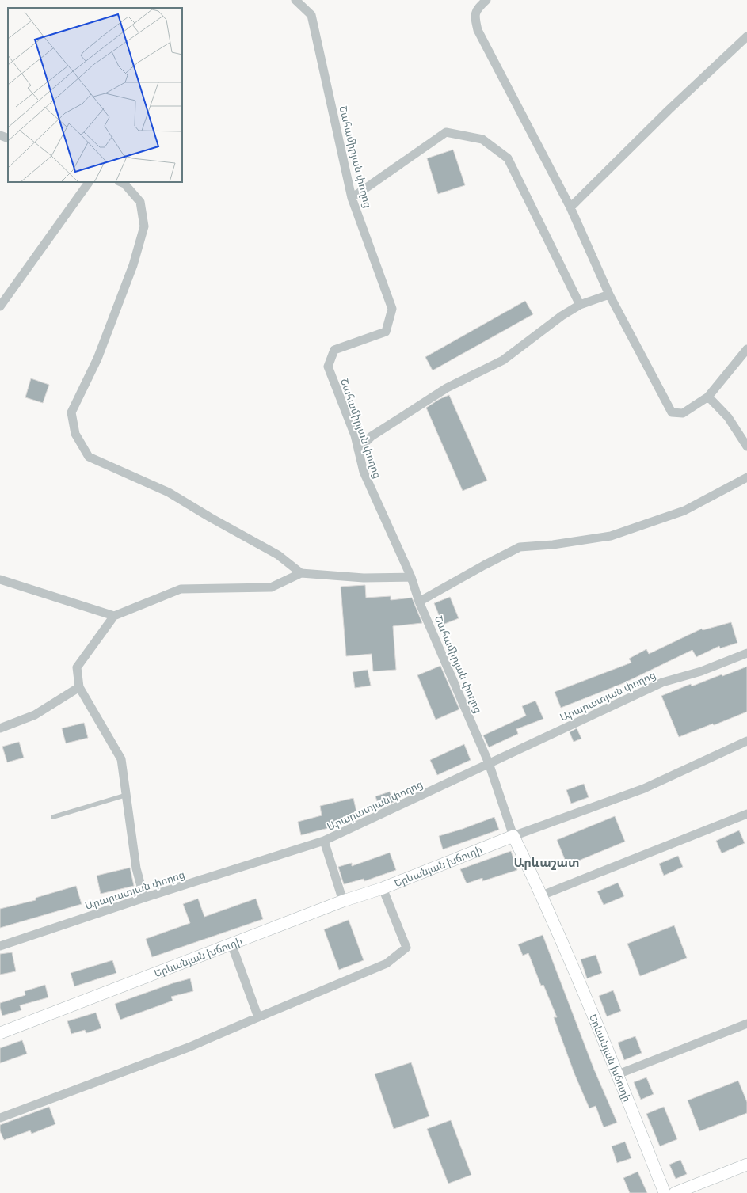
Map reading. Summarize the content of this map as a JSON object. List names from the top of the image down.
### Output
{
  "streets": {
    "main road": ["Երևանյան խճուղի"],
    "street": ["Շահամիրյան փողոց", "Արարատյան փողոց"]
  },
  "crossings": [
    ["Շահամիրյան փողոց", "Արարատյան փողոց"],
    ["Շահամիրյան փողոց", "Երևանյան խճուղի"]
  ],
  "districts": ["Արևաշատ"]
}
